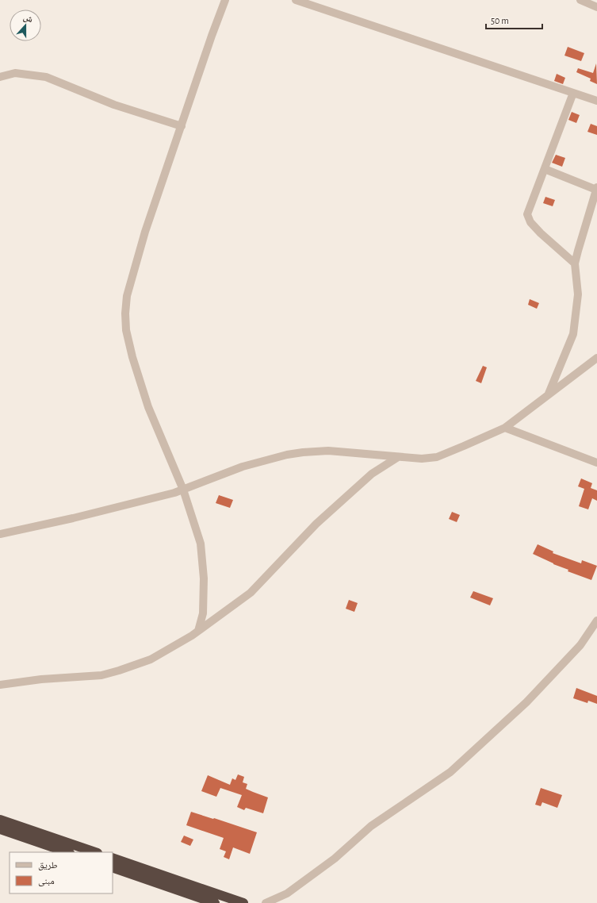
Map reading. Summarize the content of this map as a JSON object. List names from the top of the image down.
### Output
{
  "legend": ["طريق", "مبنى"],
  "scale_bar": "50 m",
  "north": "top"
}
